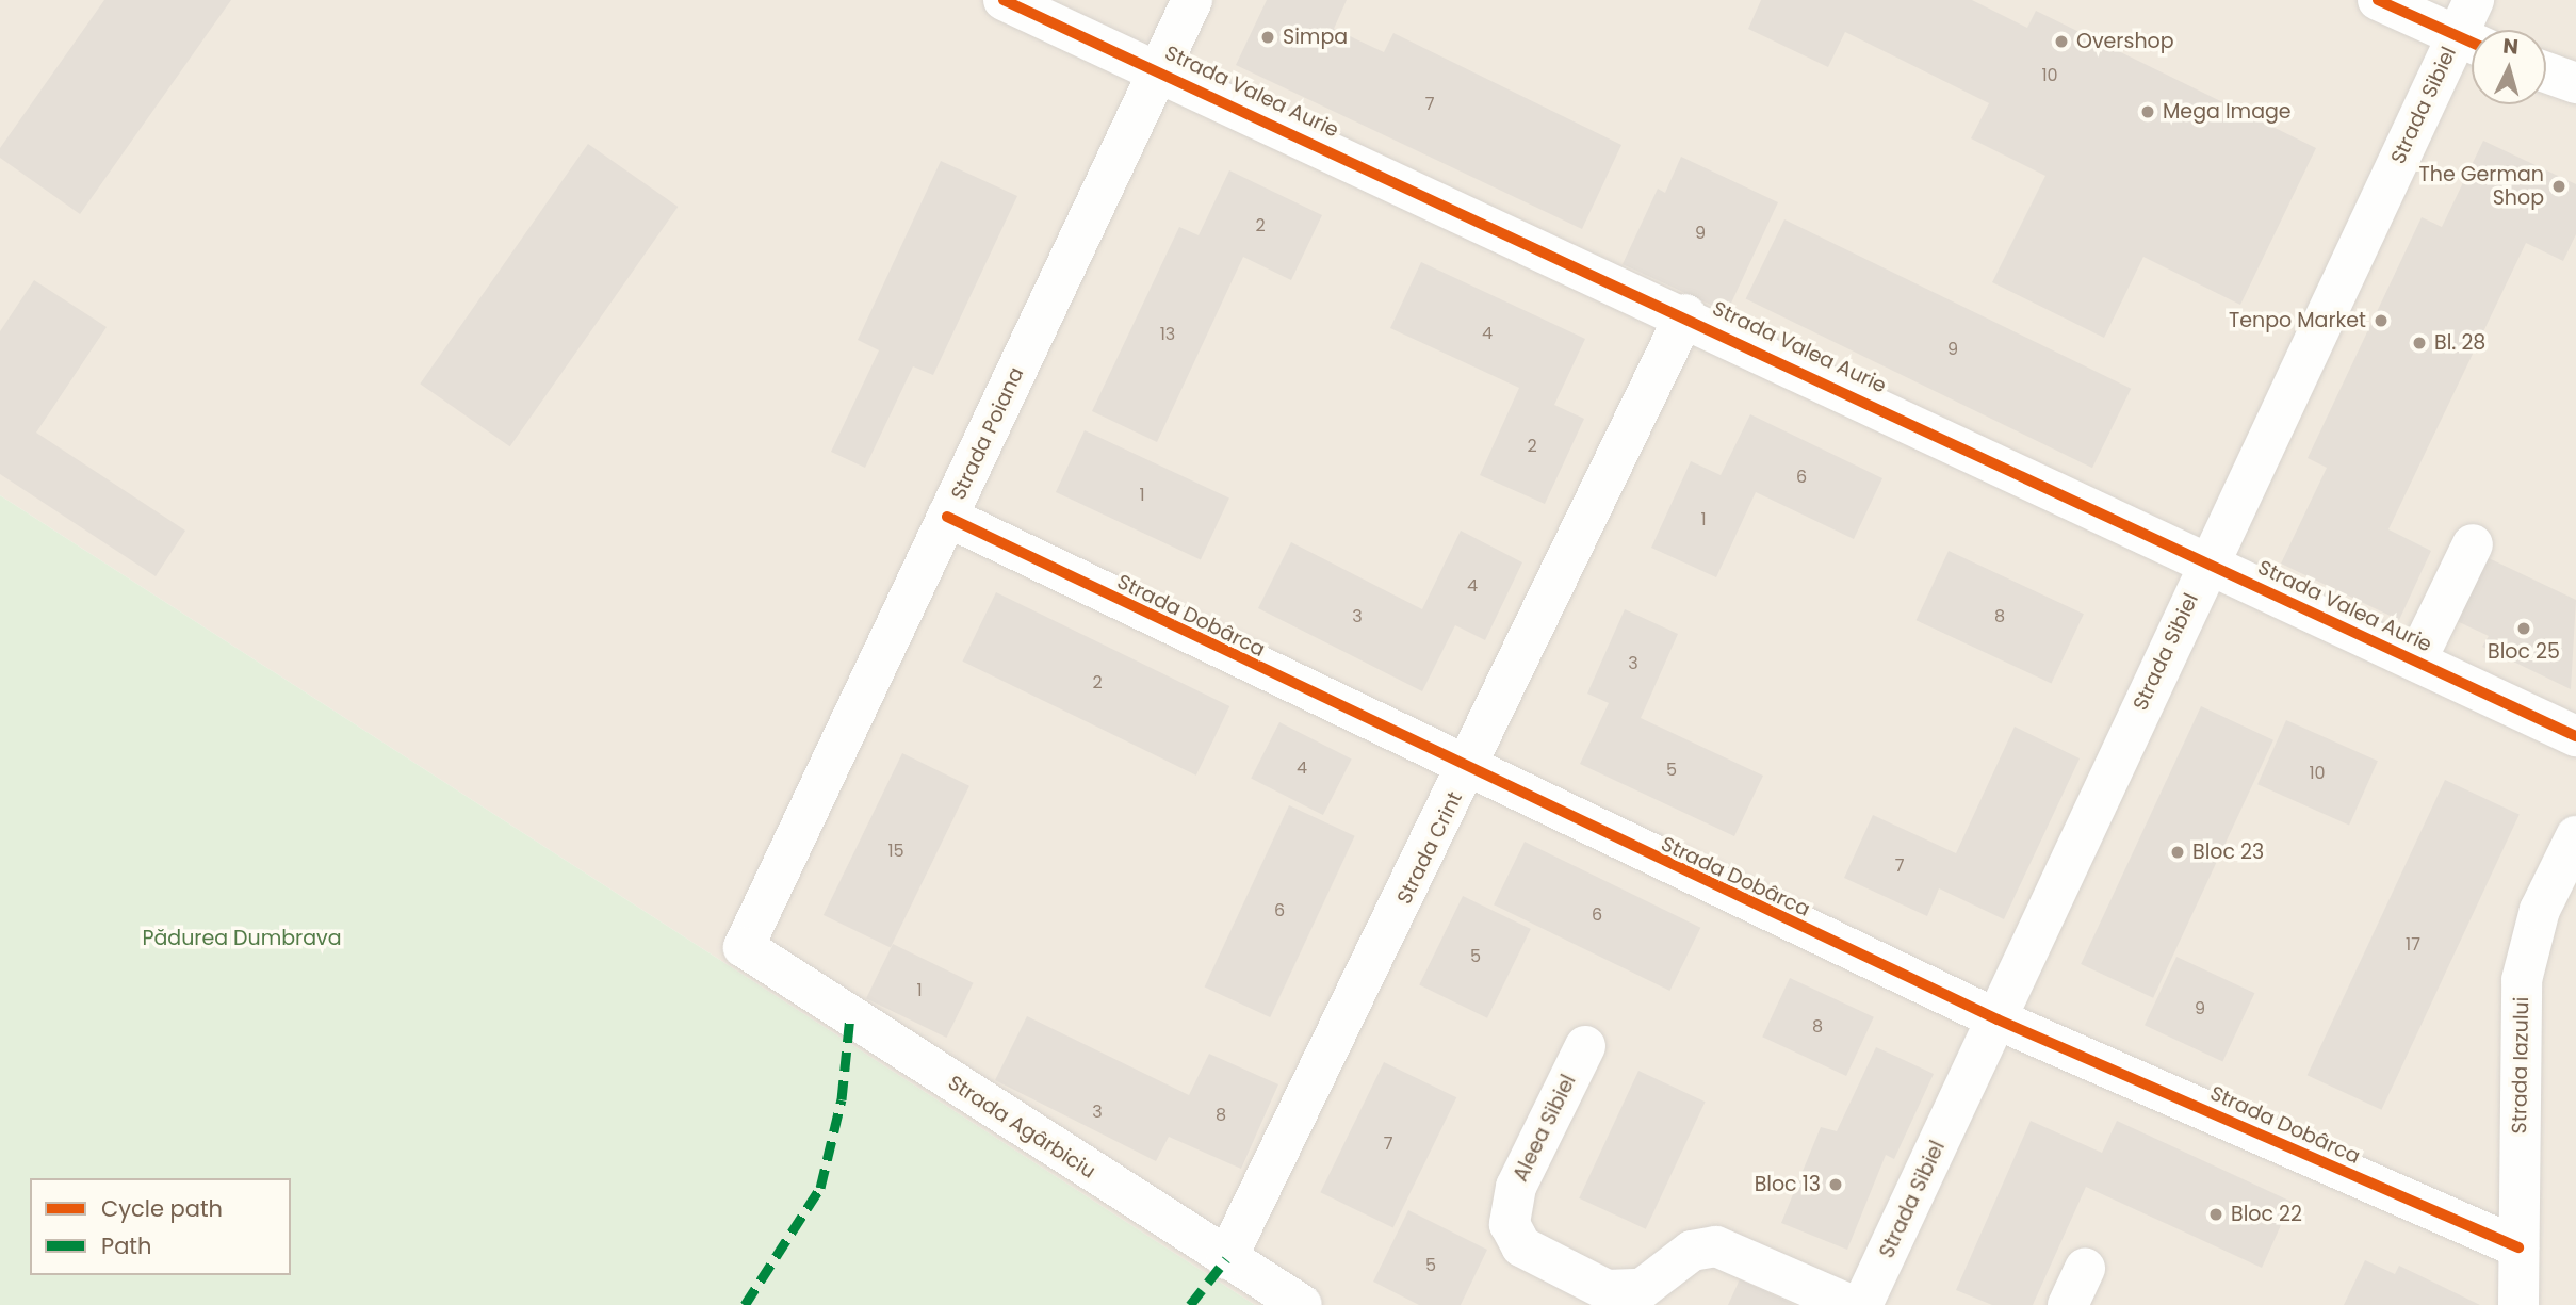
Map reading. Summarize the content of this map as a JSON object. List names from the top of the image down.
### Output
{
  "streets": {
    "street": [
      "Strada Valea Aurie",
      "Strada Sibiel",
      "Strada Poiana",
      "Strada Dobârca",
      "Strada Crint",
      "Strada Iazului",
      "Strada Agârbiciu",
      "Aleea Sibiel"
    ]
  },
  "crossings": [
    ["Strada Valea Aurie", "Strada Sibiel"],
    ["Strada Valea Aurie", "Strada Poiana"],
    ["Strada Valea Aurie", "Strada Crint"],
    ["Strada Sibiel", "Strada Dobârca"],
    ["Strada Poiana", "Strada Dobârca"],
    ["Strada Poiana", "Strada Agârbiciu"],
    ["Strada Dobârca", "Strada Crint"],
    ["Strada Dobârca", "Strada Iazului"],
    ["Strada Crint", "Strada Agârbiciu"]
  ],
  "parks": ["Pădurea Dumbrava"],
  "places": [
    "Simpa",
    "Overshop",
    "Mega Image",
    "The German Shop",
    "Tenpo Market",
    "Bl. 28",
    "Bloc 25",
    "Bloc 23",
    "Bloc 13",
    "Bloc 22"
  ],
  "house_numbers": [
    "10",
    "7",
    "2",
    "9",
    "4",
    "13",
    "9",
    "2",
    "6",
    "1",
    "1",
    "4",
    "3",
    "8",
    "3",
    "2",
    "4",
    "5",
    "10",
    "15",
    "7",
    "6",
    "6",
    "17",
    "5",
    "1",
    "9",
    "8",
    "3",
    "8",
    "7",
    "5"
  ],
  "legend": ["Cycle path", "Path"],
  "north": "top"
}
